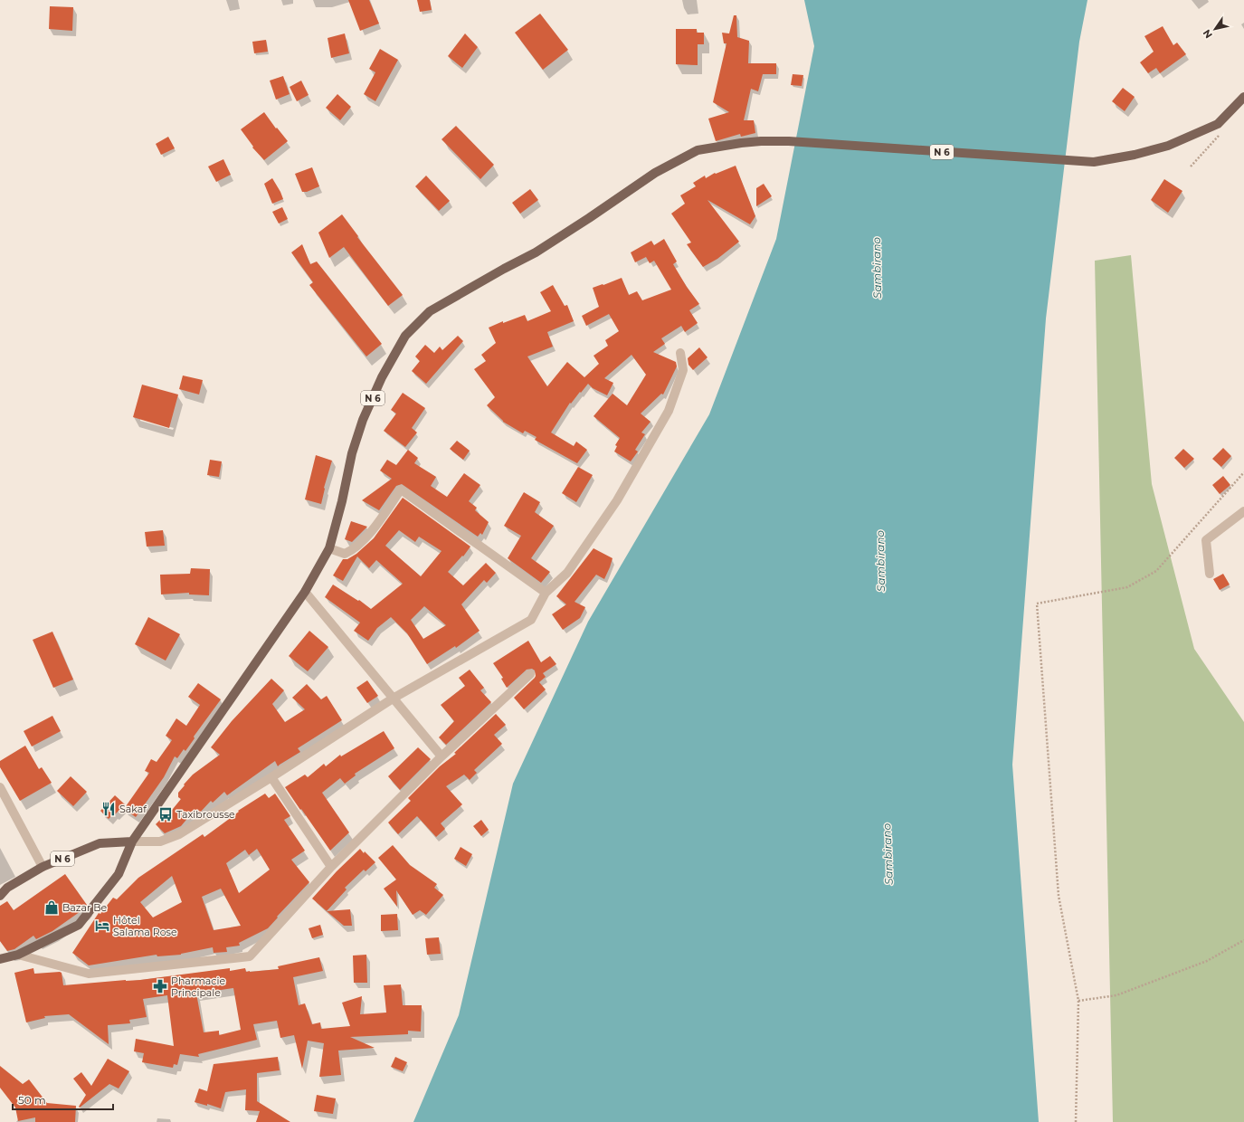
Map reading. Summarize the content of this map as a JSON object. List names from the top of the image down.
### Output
{
  "streets": {
    "main road": ["N 6"]
  },
  "water": ["Sambirano"],
  "places": {
    "restaurant": ["Sakaf"],
    "bus stop": ["Taxibrousse"],
    "shop": ["Bazar Be"],
    "hotel": ["Hôtel Salama Rose"],
    "pharmacy": ["Pharmacie Principale"]
  },
  "scale_bar": "50 m",
  "north": "bottom left"
}
